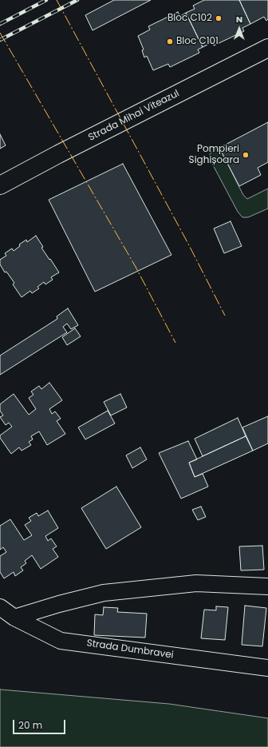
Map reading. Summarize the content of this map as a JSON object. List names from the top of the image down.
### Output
{
  "streets": {
    "highway": ["Strada Mihai Viteazul"],
    "street": ["Strada Dumbravei"]
  },
  "places": ["Bloc C102", "Bloc C101", "Pompieri Sighișoara"],
  "scale_bar": "20 m",
  "north": "top"
}
